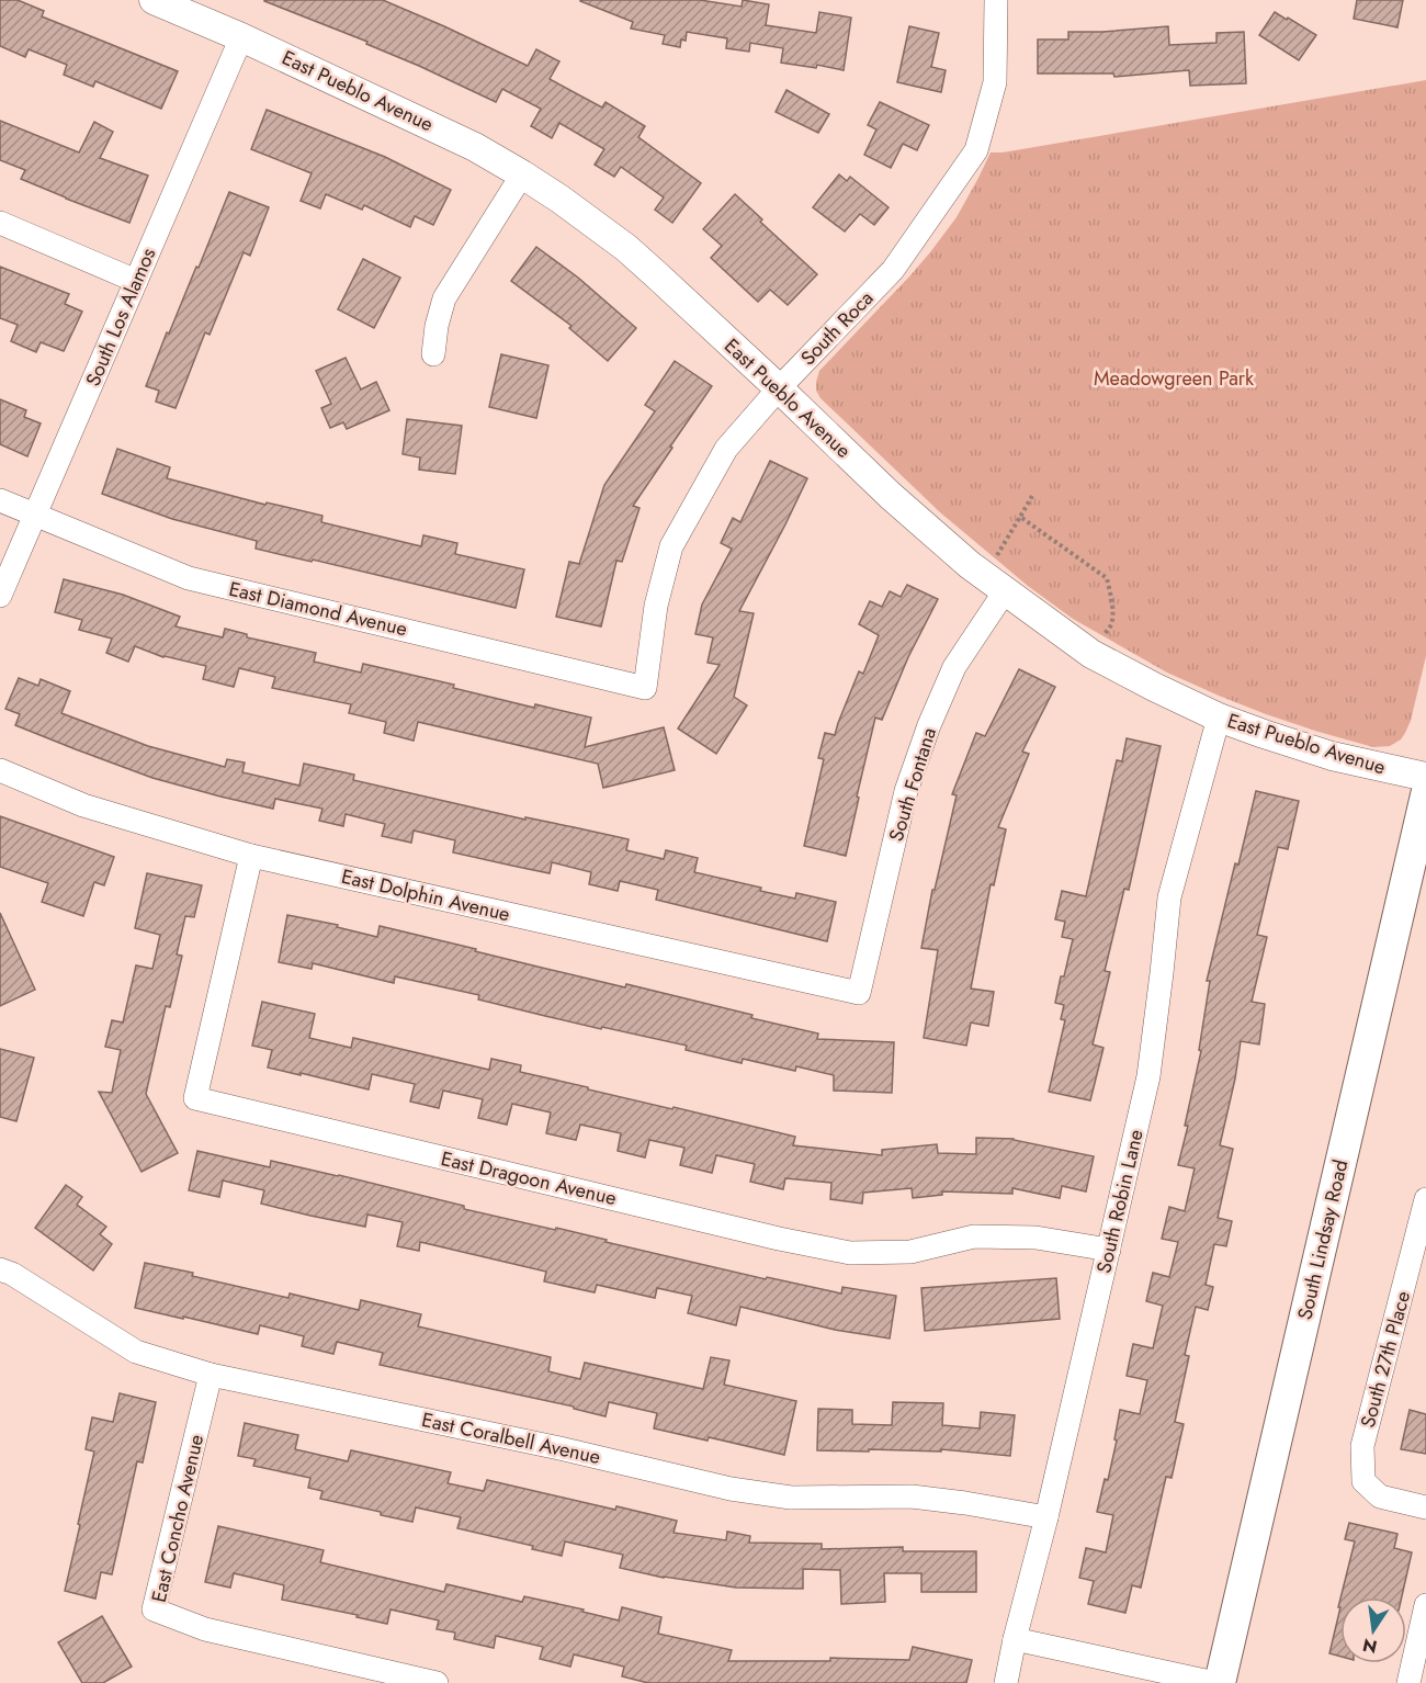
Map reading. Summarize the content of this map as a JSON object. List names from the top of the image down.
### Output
{
  "streets": {
    "main road": ["South Lindsay Road"],
    "street": [
      "East Pueblo Avenue",
      "South Los Alamos",
      "South Roca",
      "East Diamond Avenue",
      "South Fontana",
      "East Dolphin Avenue",
      "East Dragoon Avenue",
      "South Robin Lane",
      "South 27th Place",
      "East Coralbell Avenue",
      "East Concho Avenue"
    ]
  },
  "crossings": [
    ["East Pueblo Avenue", "South Los Alamos"],
    ["East Pueblo Avenue", "South Roca"],
    ["East Pueblo Avenue", "South Fontana"],
    ["East Pueblo Avenue", "South Robin Lane"],
    ["South Los Alamos", "East Diamond Avenue"],
    ["South Roca", "East Diamond Avenue"],
    ["South Fontana", "East Dolphin Avenue"],
    ["East Dolphin Avenue", "East Dragoon Avenue"],
    ["East Dragoon Avenue", "South Robin Lane"],
    ["South Robin Lane", "East Coralbell Avenue"],
    ["East Coralbell Avenue", "East Concho Avenue"]
  ],
  "parks": ["Meadowgreen Park"],
  "north": "bottom"
}
